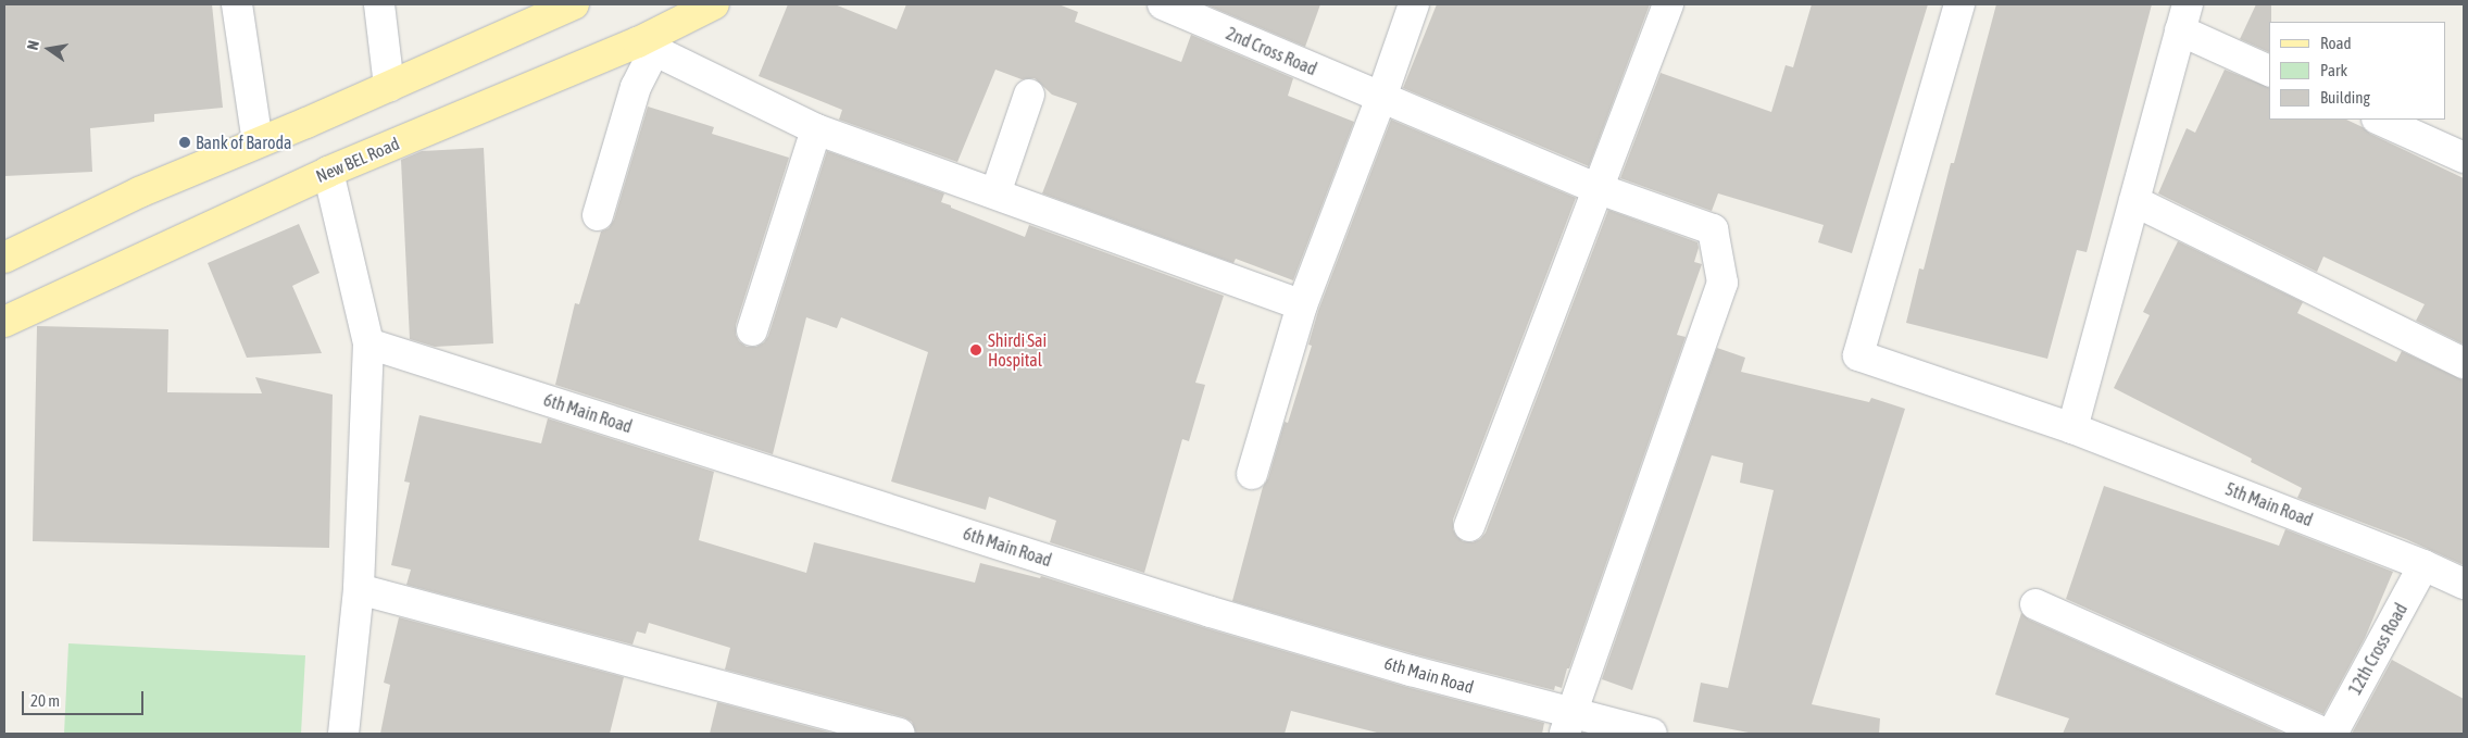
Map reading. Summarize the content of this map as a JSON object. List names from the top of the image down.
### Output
{
  "streets": {
    "main road": ["New BEL Road"],
    "street": [
      "2nd Cross Road",
      "6th Main Road",
      "5th Main Road",
      "12th Cross Road"
    ]
  },
  "crossings": [
    ["2nd Cross Road", "6th Main Road"],
    ["5th Main Road", "12th Cross Road"]
  ],
  "places": ["Bank of Baroda", "Shirdi Sai Hospital"],
  "legend": ["Road", "Park", "Building"],
  "scale_bar": "20 m",
  "north": "left"
}
